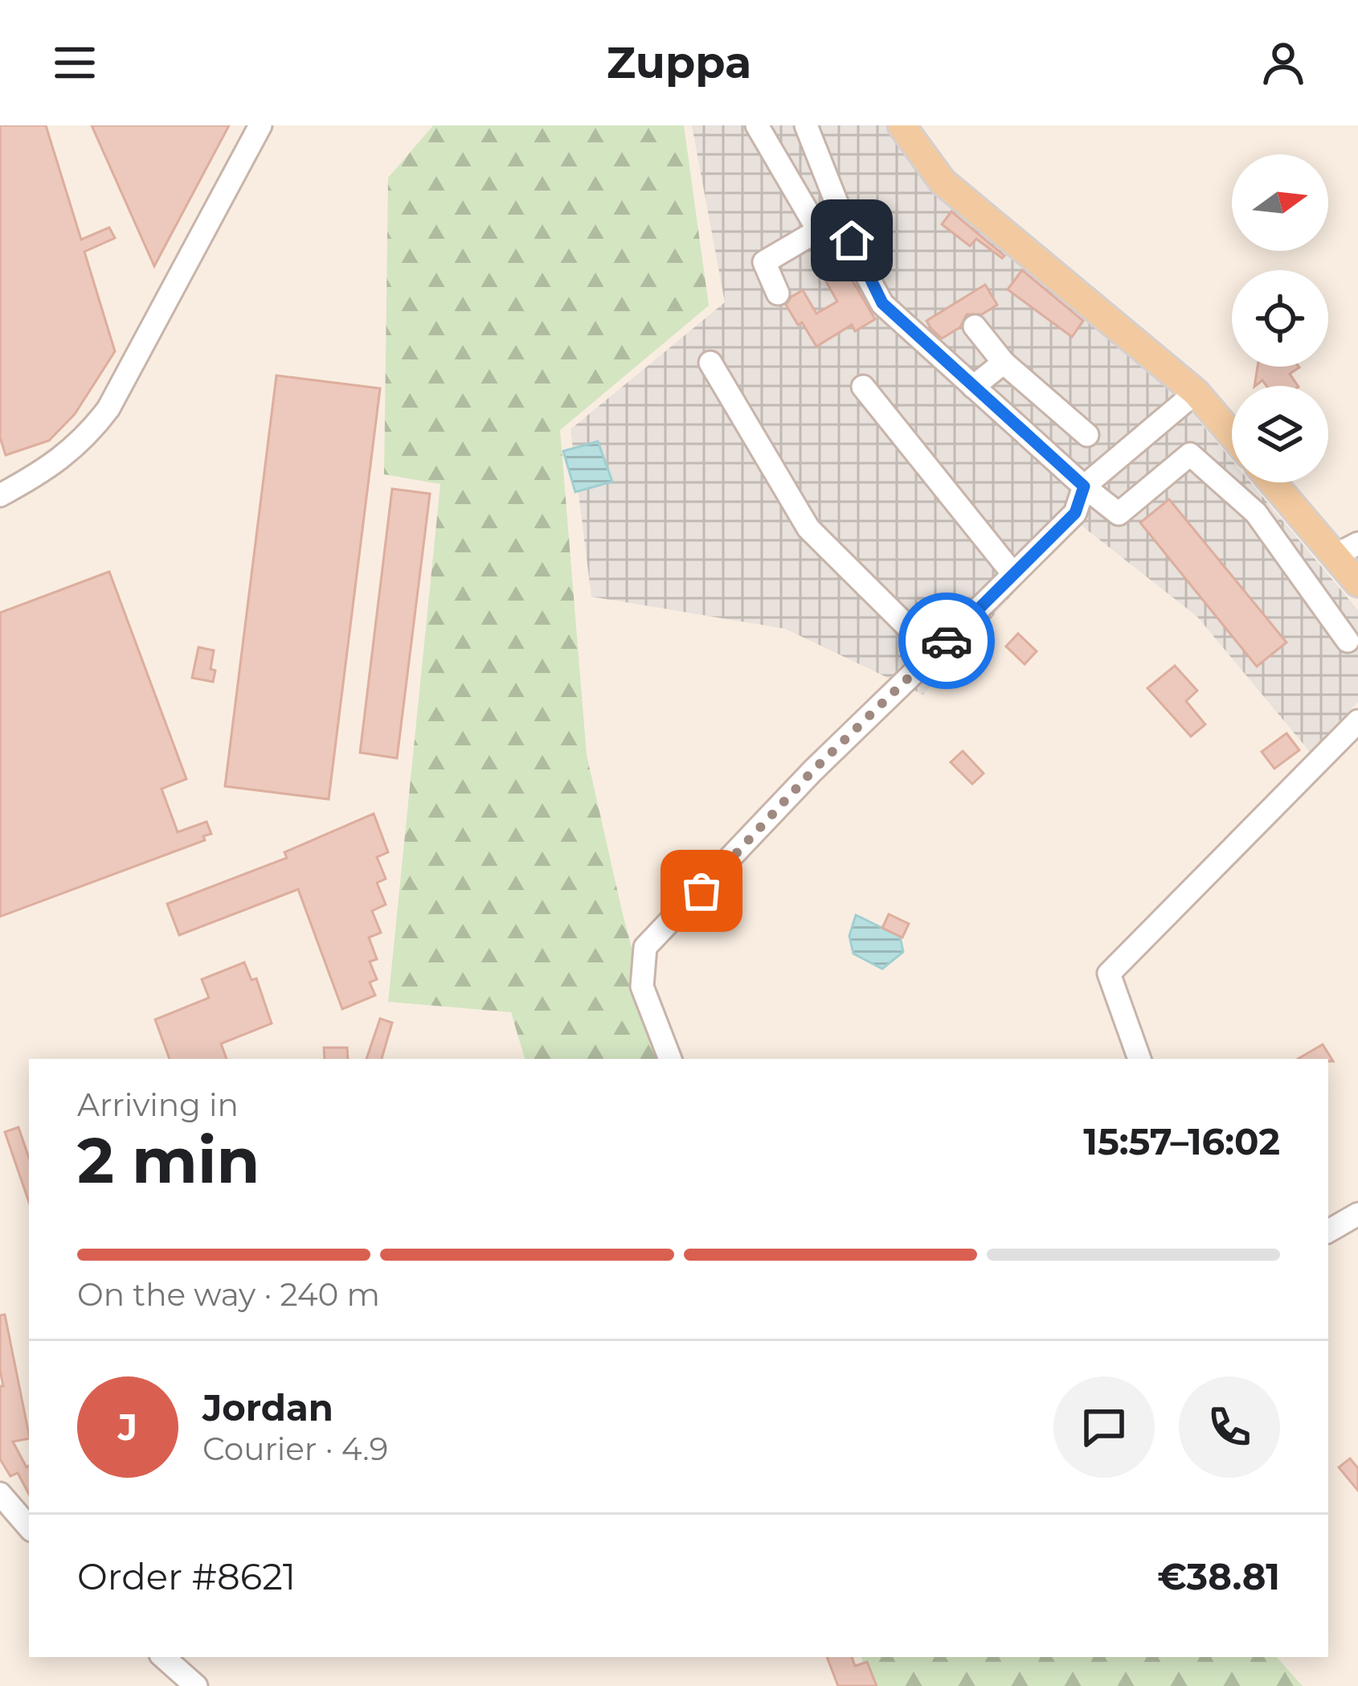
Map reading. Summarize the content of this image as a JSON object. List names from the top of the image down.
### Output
{
  "north": "right",
  "page": {
    "header": "Zuppa",
    "heading": ["2 min", "Arriving in", "15:57–16:02"],
    "panel": [
      "Jordan",
      "Courier · 4.9",
      "Order #8621",
      "€38.81"
    ],
    "bar": "On the way · 240 m",
    "round": "J"
  }
}
